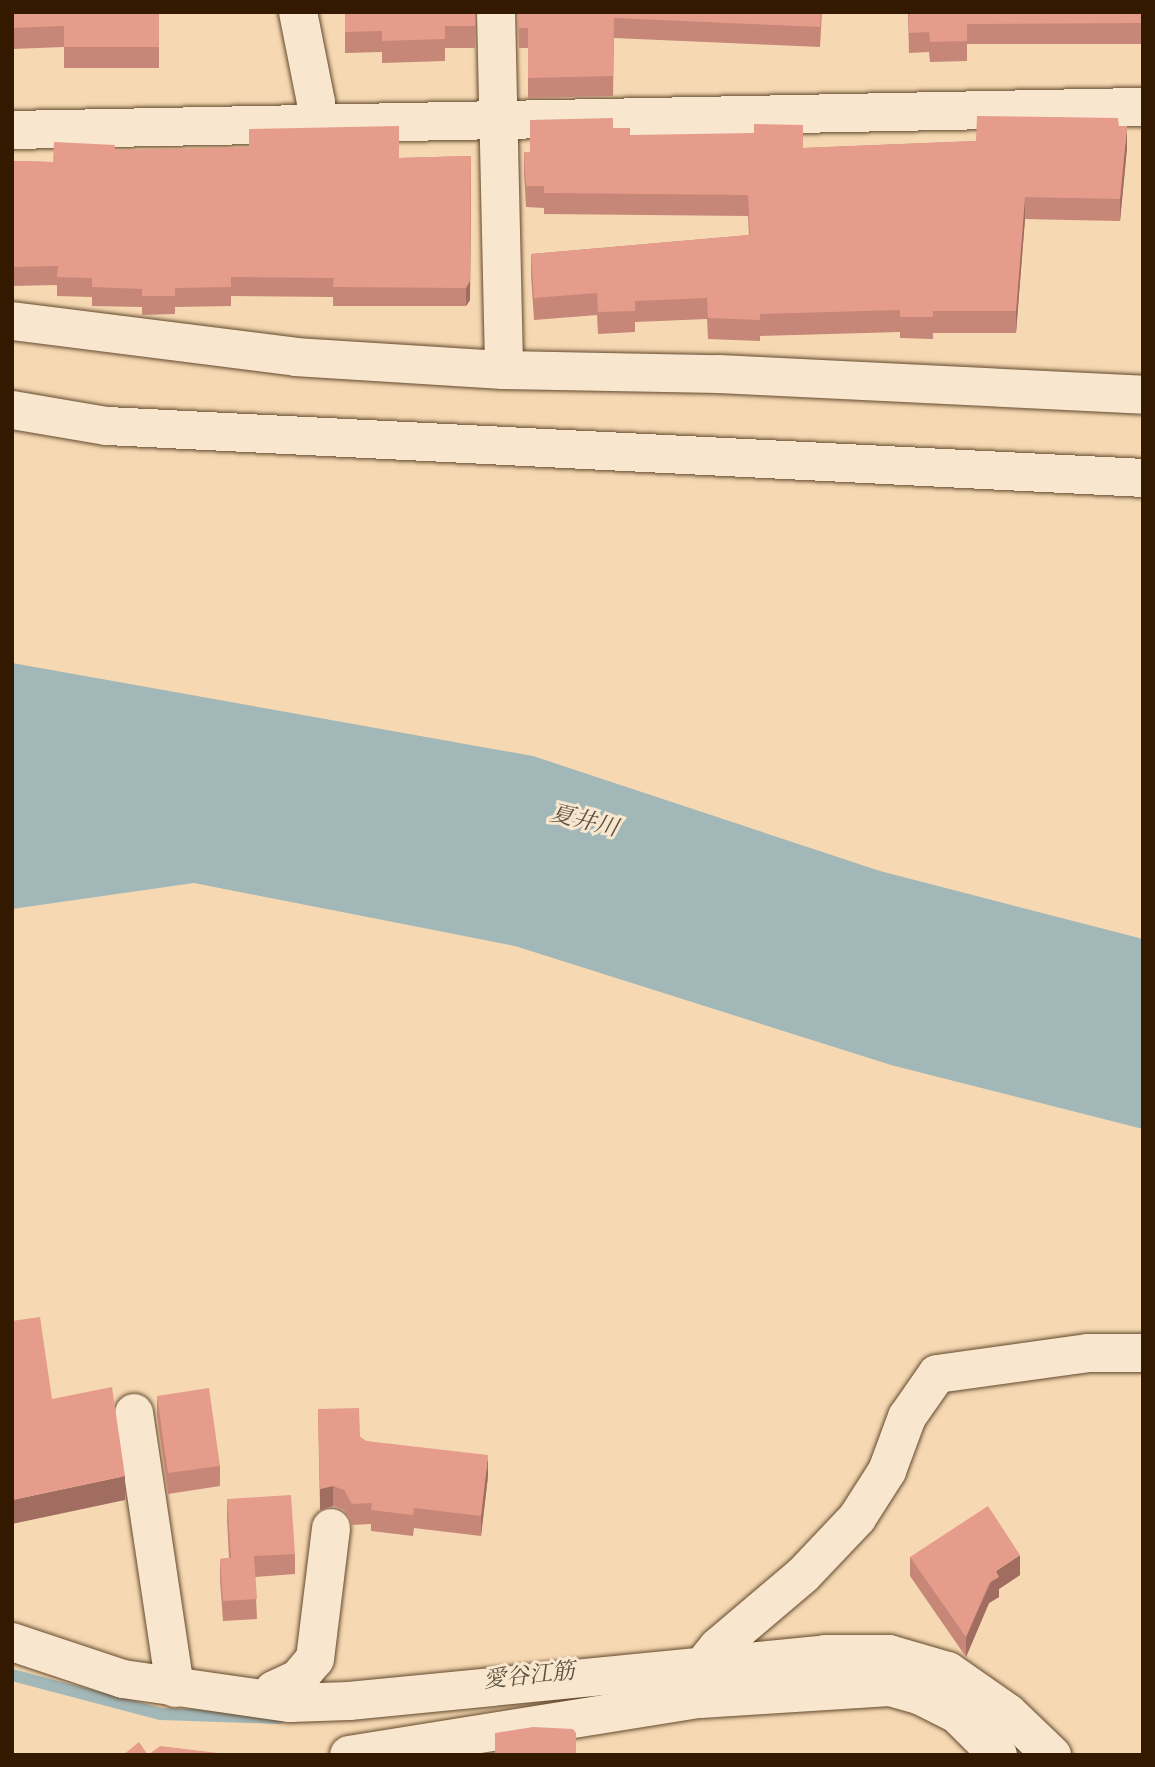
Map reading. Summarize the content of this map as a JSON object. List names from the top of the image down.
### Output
{
  "water": ["夏井川", "愛谷江筋"]
}
